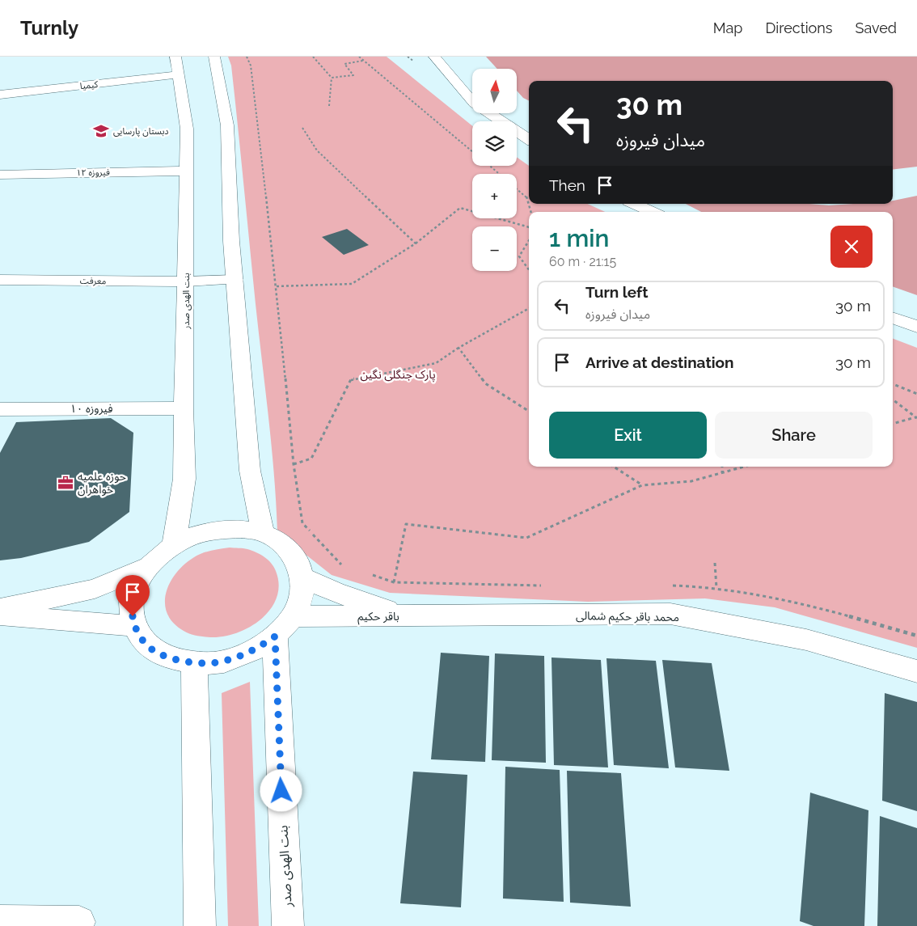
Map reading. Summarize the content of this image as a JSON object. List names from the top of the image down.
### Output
{
  "streets": {
    "street": [
      "کیمیا",
      "فیروزه ۱۲",
      "معرفت",
      "بنت الهدی صدر",
      "فیروزه ۱۰",
      "باقر حکیم",
      "محمد باقر حکیم شمالی"
    ]
  },
  "crossings": [
    ["کیمیا", "بنت الهدی صدر"],
    ["فیروزه ۱۲", "بنت الهدی صدر"],
    ["معرفت", "بنت الهدی صدر"],
    ["بنت الهدی صدر", "فیروزه ۱۰"],
    ["بنت الهدی صدر", "باقر حکیم"],
    ["باقر حکیم", "محمد باقر حکیم شمالی"]
  ],
  "parks": ["پارک جنگلی نگین"],
  "places": {
    "school or university": ["دبستان پارسایی"],
    "office": ["حوزه علمیه خواهران"]
  },
  "north": "top",
  "page": {
    "header": "Turnly",
    "nav": ["Map", "Directions", "Saved"],
    "map_buttons": ["+", "−"],
    "turn": ["30 m", "میدان فیروزه"],
    "then": "Then",
    "heading": ["1 min", "60 m · 21:15"],
    "list": [
      {
        "name": "Turn left",
        "note": "میدان فیروزه",
        "value": "30 m"
      },
      {
        "name": "Arrive at destination",
        "value": "30 m"
      }
    ],
    "buttons": ["Exit", "Share"]
  }
}
